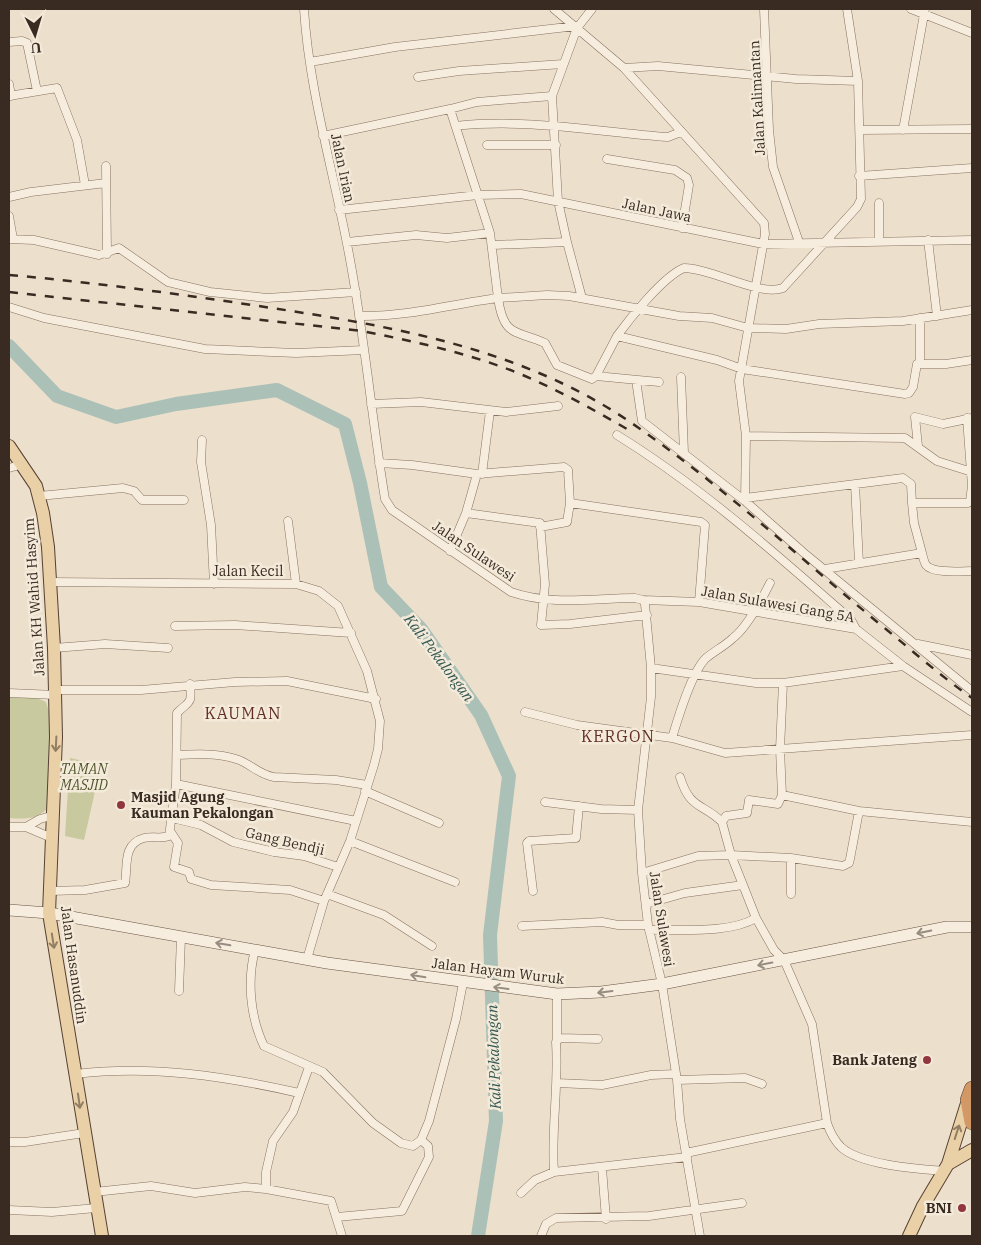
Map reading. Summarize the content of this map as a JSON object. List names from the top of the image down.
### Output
{
  "streets": {
    "main road": ["Jalan KH Wahid Hasyim", "Jalan Hasanuddin"],
    "street": [
      "Jalan Kalimantan",
      "Jalan Irian",
      "Jalan Jawa",
      "Jalan Sulawesi",
      "Jalan Kecil",
      "Jalan Sulawesi Gang 5A",
      "Gang Bendji",
      "Jalan Hayam Wuruk"
    ]
  },
  "crossings": [
    ["Jalan Kalimantan", "Jalan Jawa"],
    ["Jalan Irian", "Jalan Jawa"],
    ["Jalan Irian", "Jalan Sulawesi"],
    ["Jalan Sulawesi", "Jalan Sulawesi Gang 5A"],
    ["Jalan Sulawesi", "Jalan Hayam Wuruk"],
    ["Jalan Kecil", "Jalan KH Wahid Hasyim"],
    ["Jalan Kecil", "Gang Bendji"],
    ["Jalan Kecil", "Jalan Hayam Wuruk"],
    ["Jalan KH Wahid Hasyim", "Jalan Hasanuddin"],
    ["Jalan Hasanuddin", "Jalan Hayam Wuruk"]
  ],
  "one_way": ["Jalan Hasanuddin"],
  "districts": ["KAUMAN", "KERGON"],
  "water": ["Kali Pekalongan"],
  "parks": ["TAMAN MASJID"],
  "places": ["Masjid Agung Kauman Pekalongan", "Bank Jateng", "BNI"],
  "north": "bottom"
}
